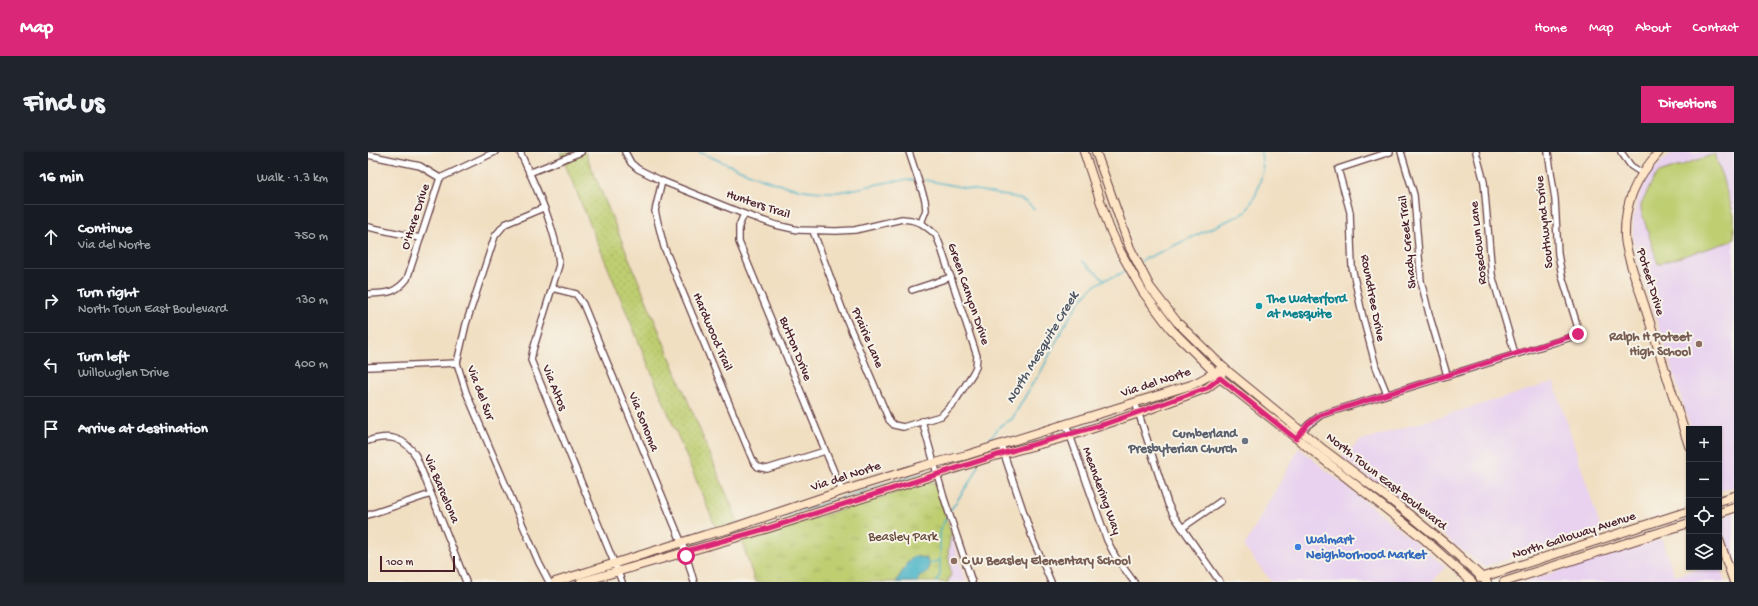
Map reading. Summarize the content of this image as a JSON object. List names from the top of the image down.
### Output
{
  "streets": {
    "street": [
      "Hunters Trail",
      "O'Hare Drive",
      "Southwynd Drive",
      "Shady Creek Trail",
      "Rosedown Lane",
      "Poteet Drive",
      "Green Canyon Drive",
      "Roundtree Drive",
      "Hardwood Trail",
      "Prairie Lane",
      "Button Drive",
      "Via del Norte",
      "Via Altos",
      "Via del Sur",
      "Via Sonoma",
      "North Town East Boulevard",
      "Via Barcelona",
      "Meandering Way",
      "North Galloway Avenue"
    ]
  },
  "crossings": [
    ["Hunters Trail", "Green Canyon Drive"],
    ["Hunters Trail", "Hardwood Trail"],
    ["Hunters Trail", "Prairie Lane"],
    ["Hunters Trail", "Button Drive"],
    ["Southwynd Drive", "Rosedown Lane"],
    ["Green Canyon Drive", "Prairie Lane"],
    ["Hardwood Trail", "Button Drive"],
    ["Button Drive", "Via del Norte"],
    ["Via del Norte", "Via Altos"],
    ["Via del Norte", "Via Sonoma"],
    ["Via del Norte", "North Town East Boulevard"],
    ["Via del Norte", "Meandering Way"],
    ["Via Altos", "Via del Sur"],
    ["Via Altos", "Via Sonoma"],
    ["North Town East Boulevard", "North Galloway Avenue"]
  ],
  "water": ["North Mesquite Creek"],
  "parks": ["Beasley Park"],
  "places": [
    "The Waterford at Mesquite",
    "Ralph H Poteet High School",
    "Cumberland Presbyterian Church",
    "Walmart Neighborhood Market",
    "C W Beasley Elementary School"
  ],
  "scale_bar": "100 m",
  "page": {
    "header": "Map",
    "nav": [
      "Home",
      "Map",
      "About",
      "Contact"
    ],
    "buttons": "Directions",
    "title": "Find us",
    "heading": ["16 min", "Walk · 1.3 km"],
    "list": [
      ["Continue", "Via del Norte", "750 m"],
      ["Turn right", "North Town East Boulevard", "130 m"],
      ["Turn left", "Willowglen Drive", "400 m"],
      "Arrive at destination"
    ],
    "map_buttons": ["+", "−"],
    "scale": "100 m"
  }
}
